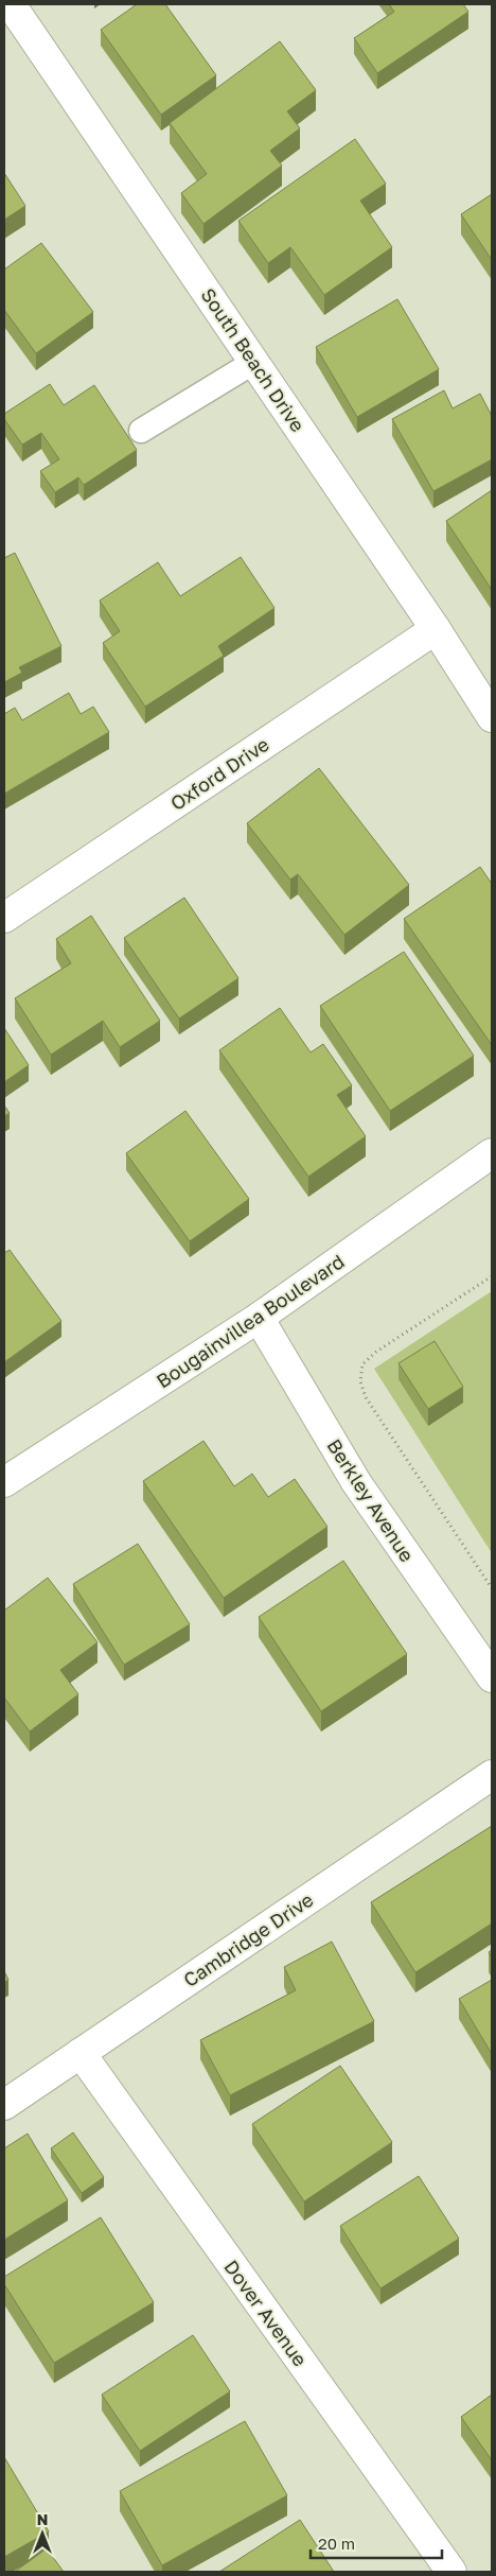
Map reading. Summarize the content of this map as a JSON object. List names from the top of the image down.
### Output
{
  "streets": {
    "street": [
      "South Beach Drive",
      "Oxford Drive",
      "Bougainvillea Boulevard",
      "Berkley Avenue",
      "Cambridge Drive",
      "Dover Avenue"
    ]
  },
  "crossings": [
    ["South Beach Drive", "Oxford Drive"],
    ["Bougainvillea Boulevard", "Berkley Avenue"],
    ["Cambridge Drive", "Dover Avenue"]
  ],
  "scale_bar": "20 m",
  "north": "top"
}
